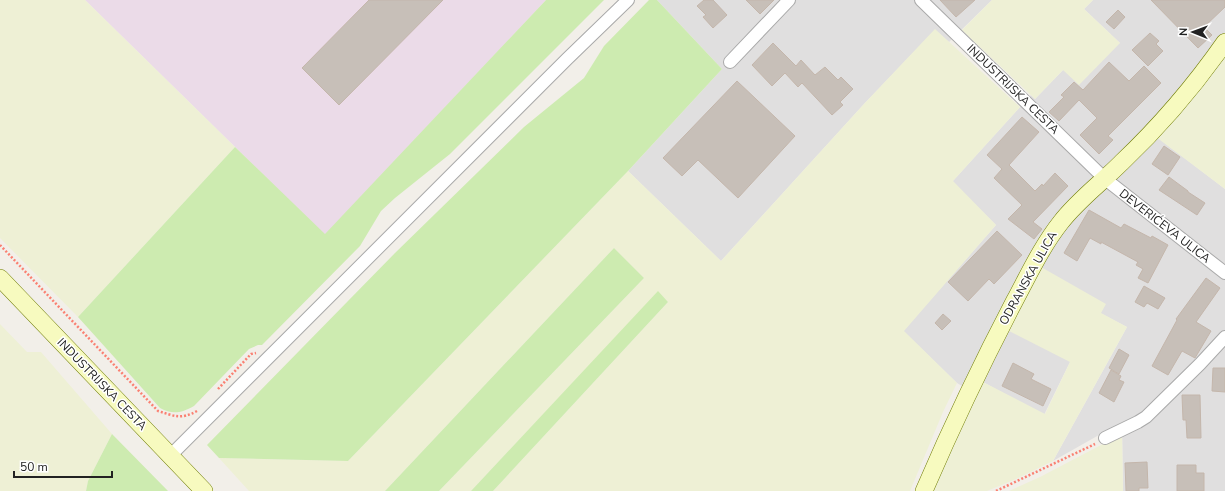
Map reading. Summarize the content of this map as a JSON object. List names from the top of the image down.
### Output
{
  "streets": {
    "main road": ["INDUSTRIJSKA CESTA", "ODRANSKA ULICA"],
    "street": ["DEVERIĆEVA ULICA"]
  },
  "crossings": [
    ["INDUSTRIJSKA CESTA", "DEVERIĆEVA ULICA"],
    ["INDUSTRIJSKA CESTA", "ODRANSKA ULICA"],
    ["DEVERIĆEVA ULICA", "ODRANSKA ULICA"]
  ],
  "scale_bar": "50 m",
  "north": "left"
}
